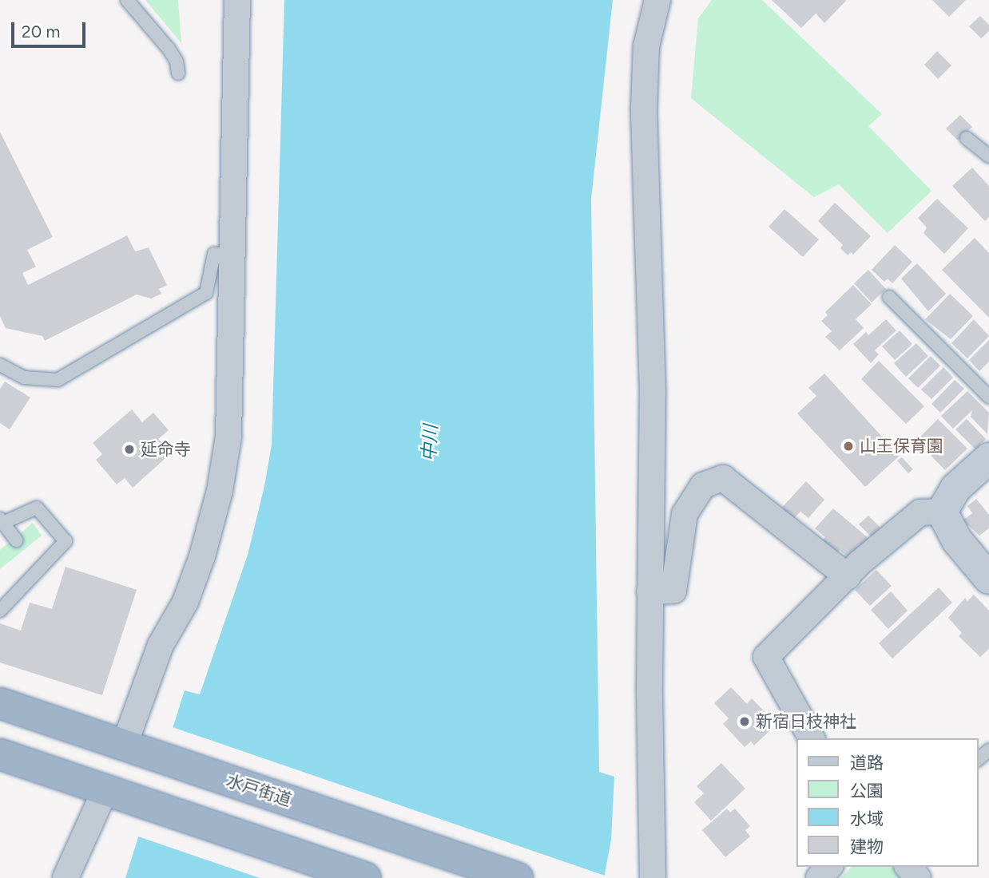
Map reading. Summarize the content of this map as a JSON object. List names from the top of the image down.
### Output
{
  "streets": {
    "highway": ["水戸街道"]
  },
  "water": ["中川"],
  "places": ["山王保育園", "延命寺", "新宿日枝神社"],
  "legend": [
    "道路",
    "公園",
    "水域",
    "建物"
  ],
  "scale_bar": "20 m"
}
